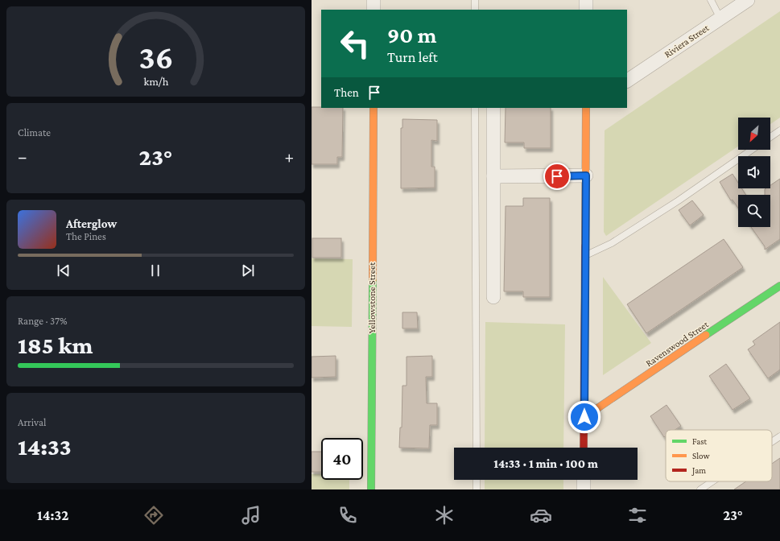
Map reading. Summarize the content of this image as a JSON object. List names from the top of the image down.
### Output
{
  "streets": {
    "street": ["Riviera Street", "Yellowstone Street", "Ravenswood Street"]
  },
  "legend": ["Fast", "Slow", "Jam"],
  "north": "bottom left",
  "page": {
    "turn": ["90 m", "Turn left"],
    "then": "Then",
    "tile": [
      "Climate",
      ["Range · 37%", "185 km"],
      ["Arrival", "14:33"]
    ],
    "heat": ["−", "23°", "+"],
    "song": ["Afterglow", "The Pines"],
    "limit": "40",
    "trip": "14:33 · 1 min · 100 m",
    "tabs": ["14:32", "23°"],
    "gauge": ["36", "km/h"]
  }
}
